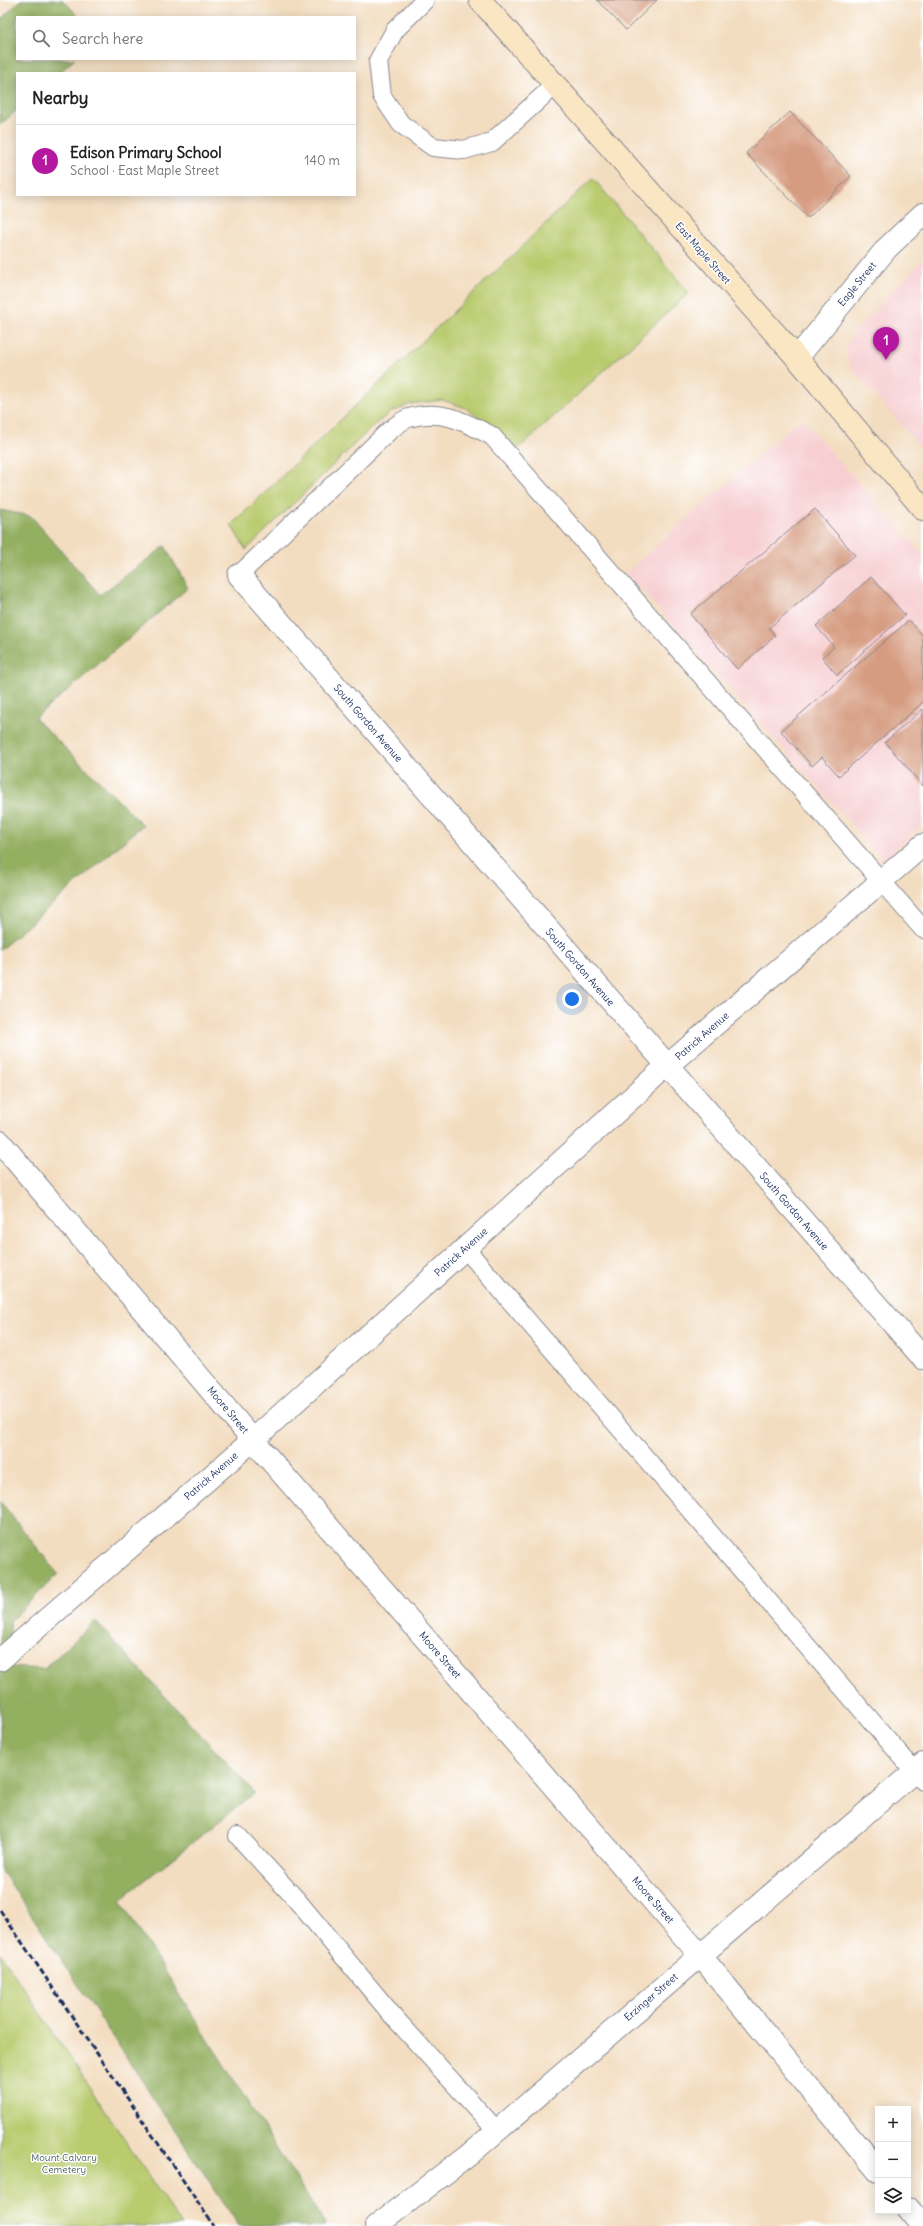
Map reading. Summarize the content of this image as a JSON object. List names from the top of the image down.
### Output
{
  "streets": {
    "main road": ["East Maple Street"],
    "street": [
      "Eagle Street",
      "South Gordon Avenue",
      "Patrick Avenue",
      "Moore Street",
      "Erzinger Street"
    ]
  },
  "crossings": [
    ["East Maple Street", "Eagle Street"],
    ["South Gordon Avenue", "Patrick Avenue"],
    ["Patrick Avenue", "Moore Street"],
    ["Moore Street", "Erzinger Street"]
  ],
  "parks": ["Mount Calvary Cemetery"],
  "page": {
    "search": "Search here",
    "heading": "Nearby",
    "list": [
      {
        "mark": "1",
        "name": "Edison Primary School",
        "note": "School · East Maple Street",
        "value": "140 m"
      }
    ],
    "pins": "1",
    "map_buttons": ["+", "−"]
  }
}
